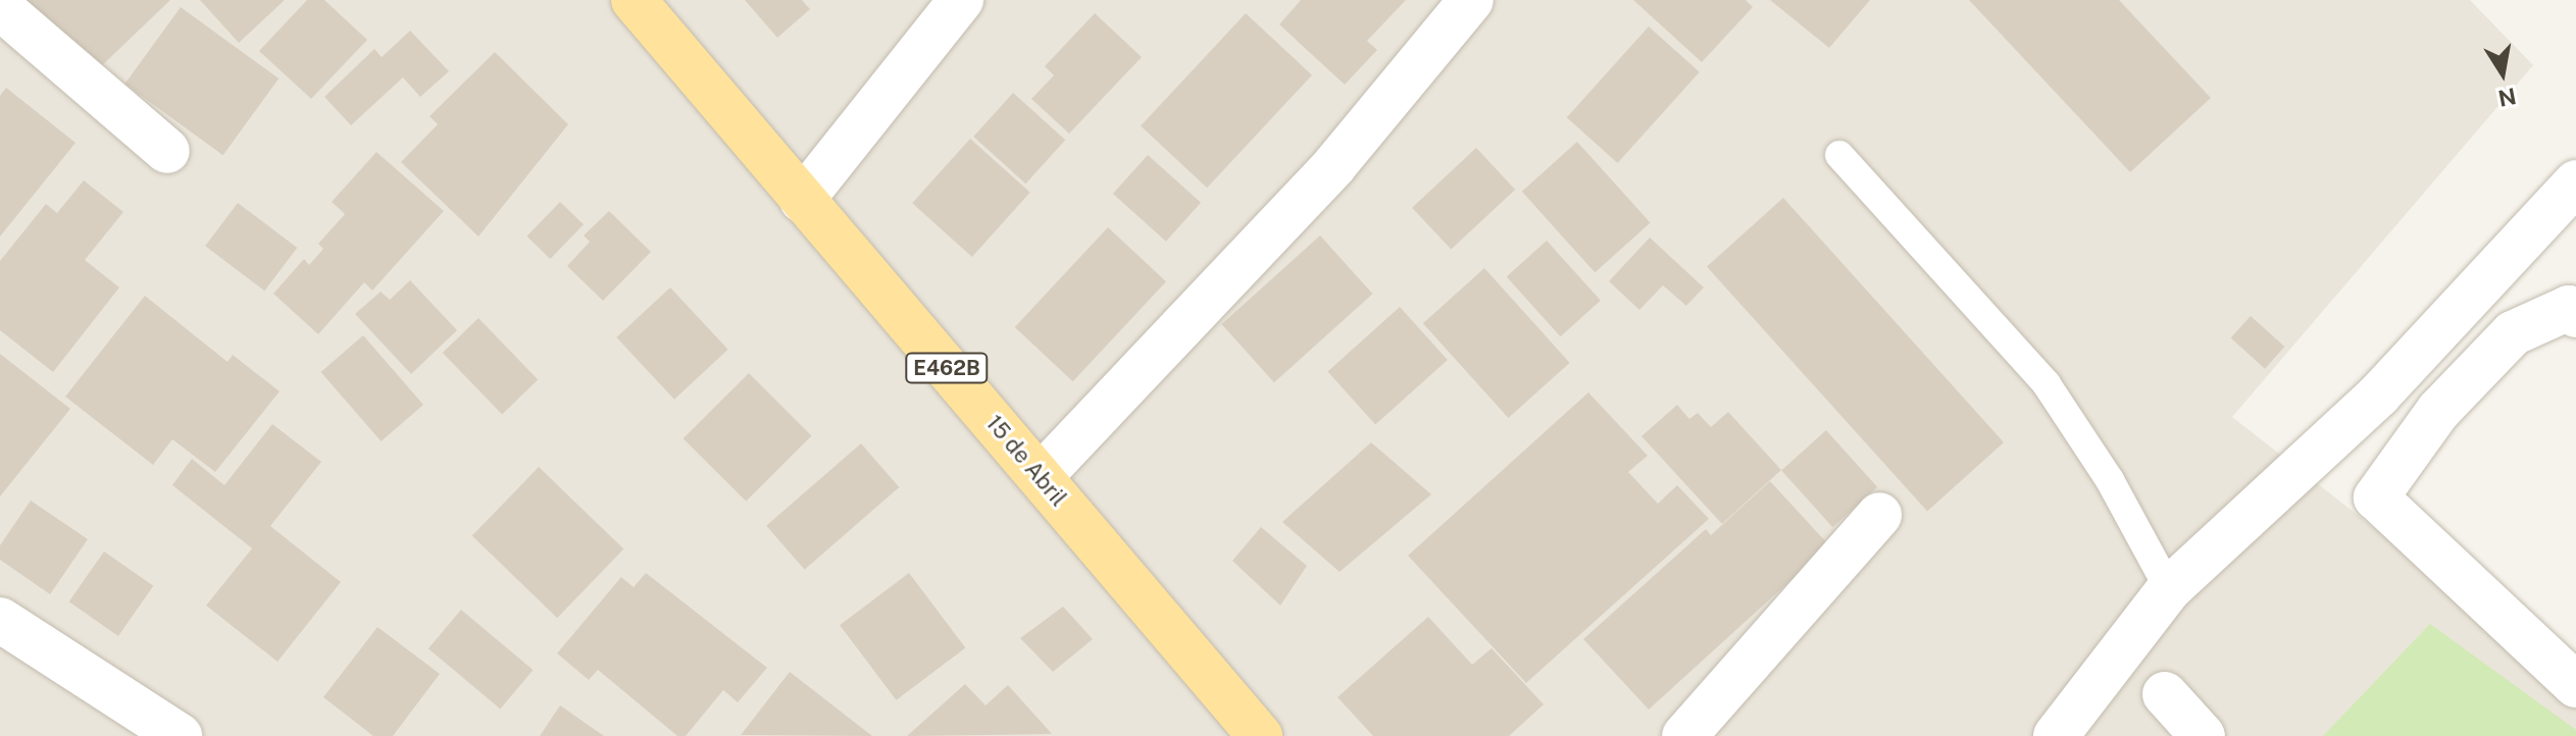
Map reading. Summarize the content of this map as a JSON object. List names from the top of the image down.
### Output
{
  "streets": {
    "main road": ["E462B", "15 de Abril"]
  },
  "north": "bottom"
}
